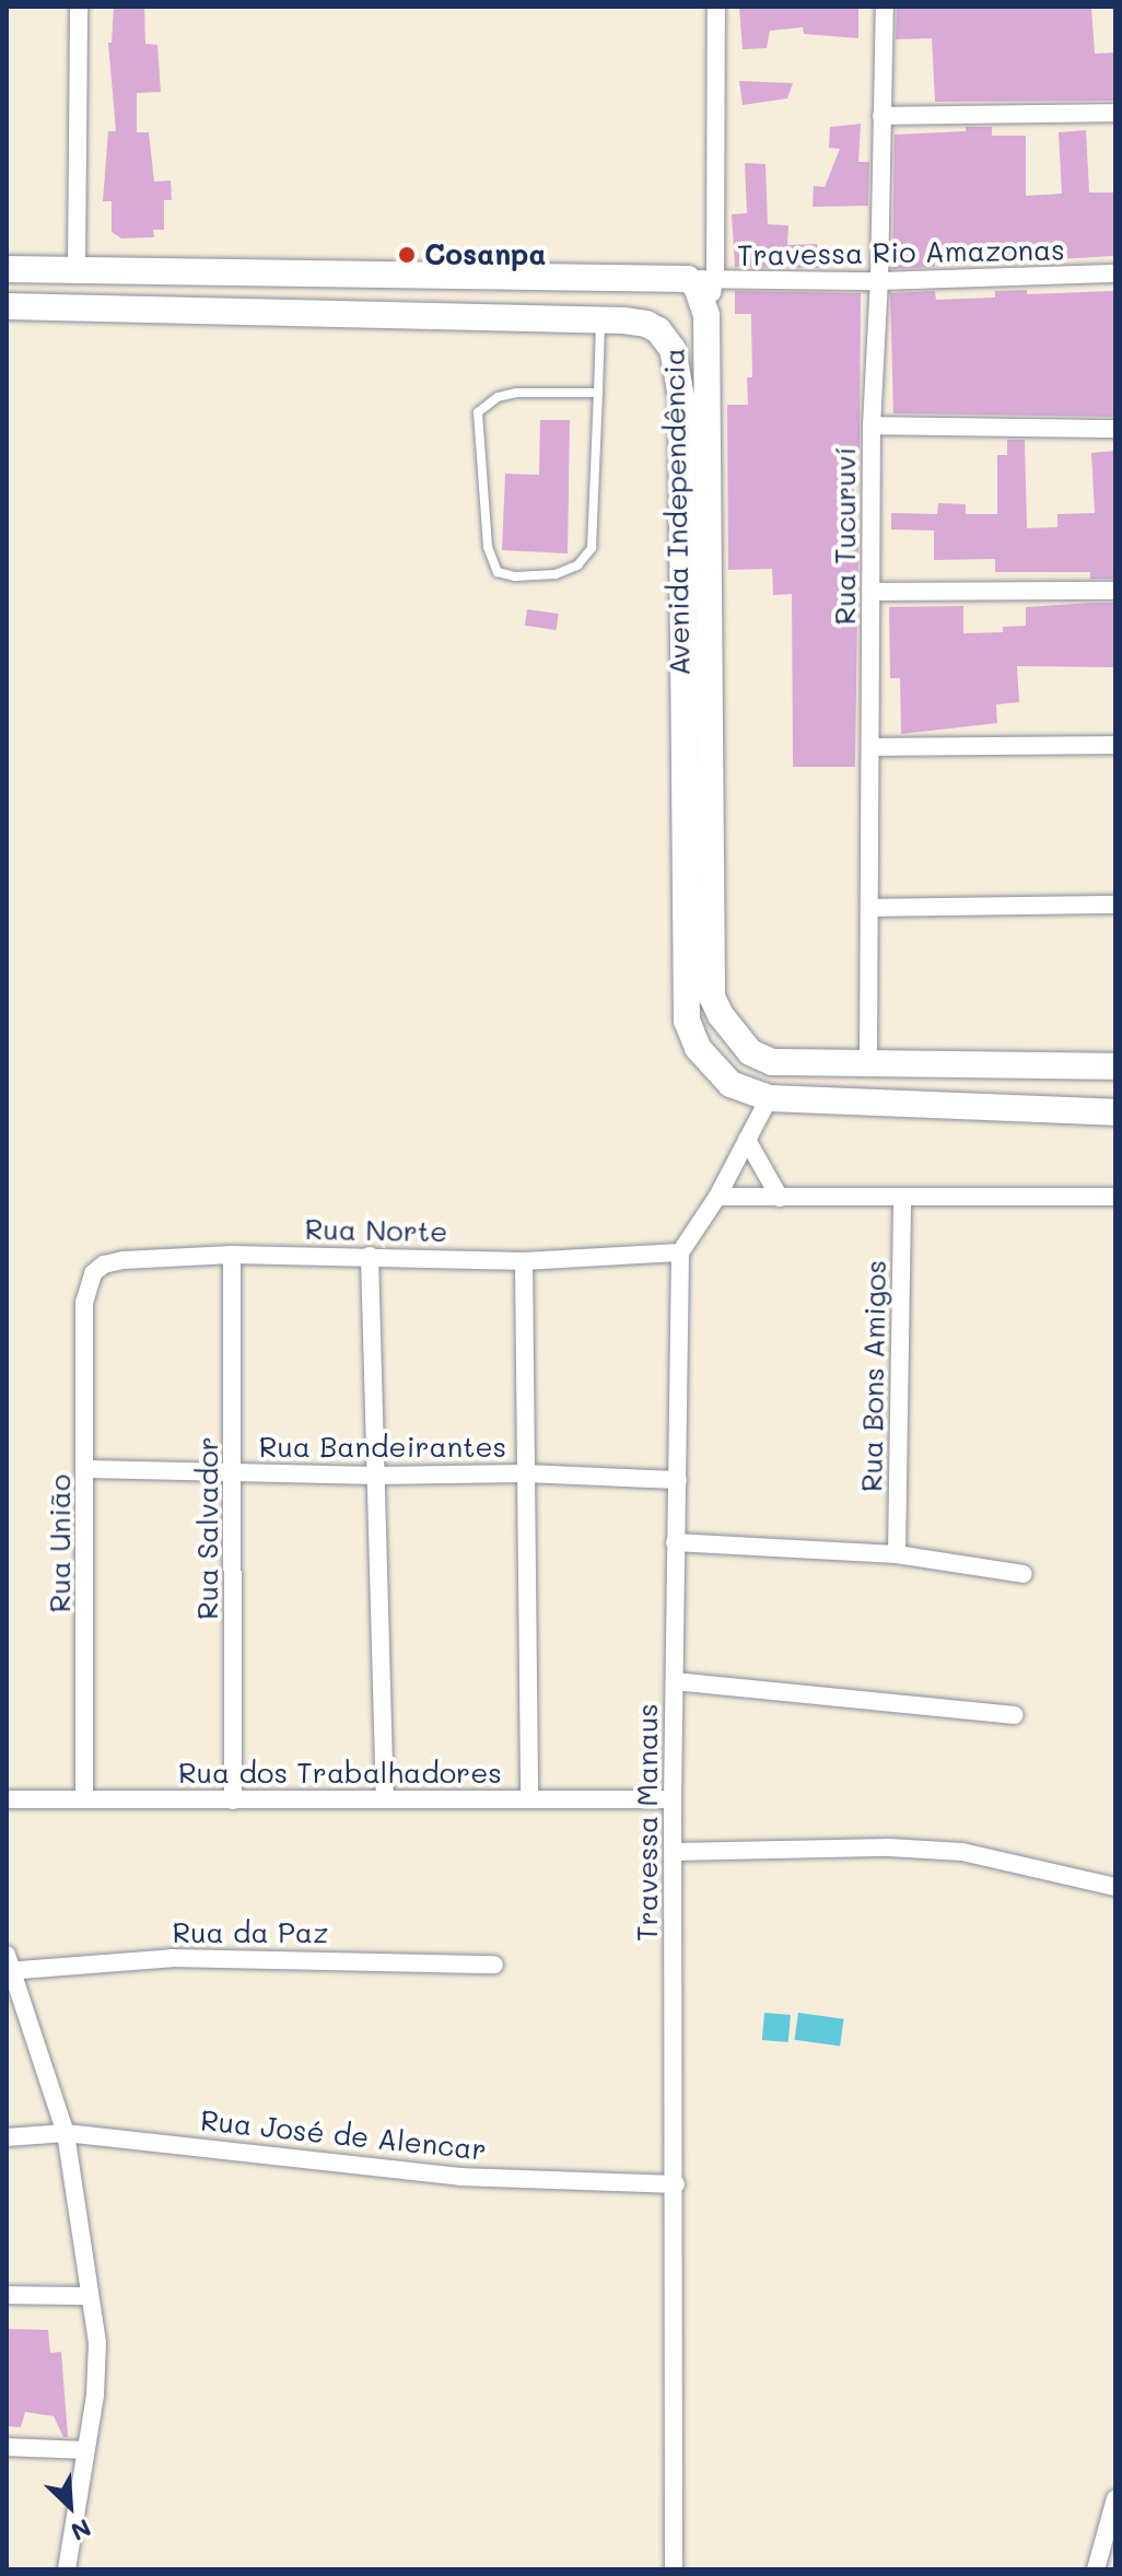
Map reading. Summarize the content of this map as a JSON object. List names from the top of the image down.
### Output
{
  "streets": {
    "main road": ["Avenida Independência"],
    "street": [
      "Travessa Rio Amazonas",
      "Rua Tucuruví",
      "Rua Norte",
      "Rua Bons Amigos",
      "Rua Bandeirantes",
      "Rua Salvador",
      "Rua União",
      "Rua dos Trabalhadores",
      "Travessa Manaus",
      "Rua da Paz",
      "Rua José de Alencar"
    ]
  },
  "crossings": [
    ["Travessa Rio Amazonas", "Avenida Independência"],
    ["Travessa Rio Amazonas", "Rua Tucuruví"],
    ["Avenida Independência", "Rua Tucuruví"],
    ["Rua Norte", "Rua Salvador"],
    ["Rua Norte", "Rua União"],
    ["Rua Norte", "Travessa Manaus"],
    ["Rua Bandeirantes", "Rua Salvador"],
    ["Rua Bandeirantes", "Rua União"],
    ["Rua Bandeirantes", "Travessa Manaus"],
    ["Rua Salvador", "Rua dos Trabalhadores"],
    ["Rua União", "Rua dos Trabalhadores"],
    ["Rua dos Trabalhadores", "Travessa Manaus"],
    ["Travessa Manaus", "Rua José de Alencar"]
  ],
  "places": ["Cosanpa"],
  "north": "bottom right"
}
